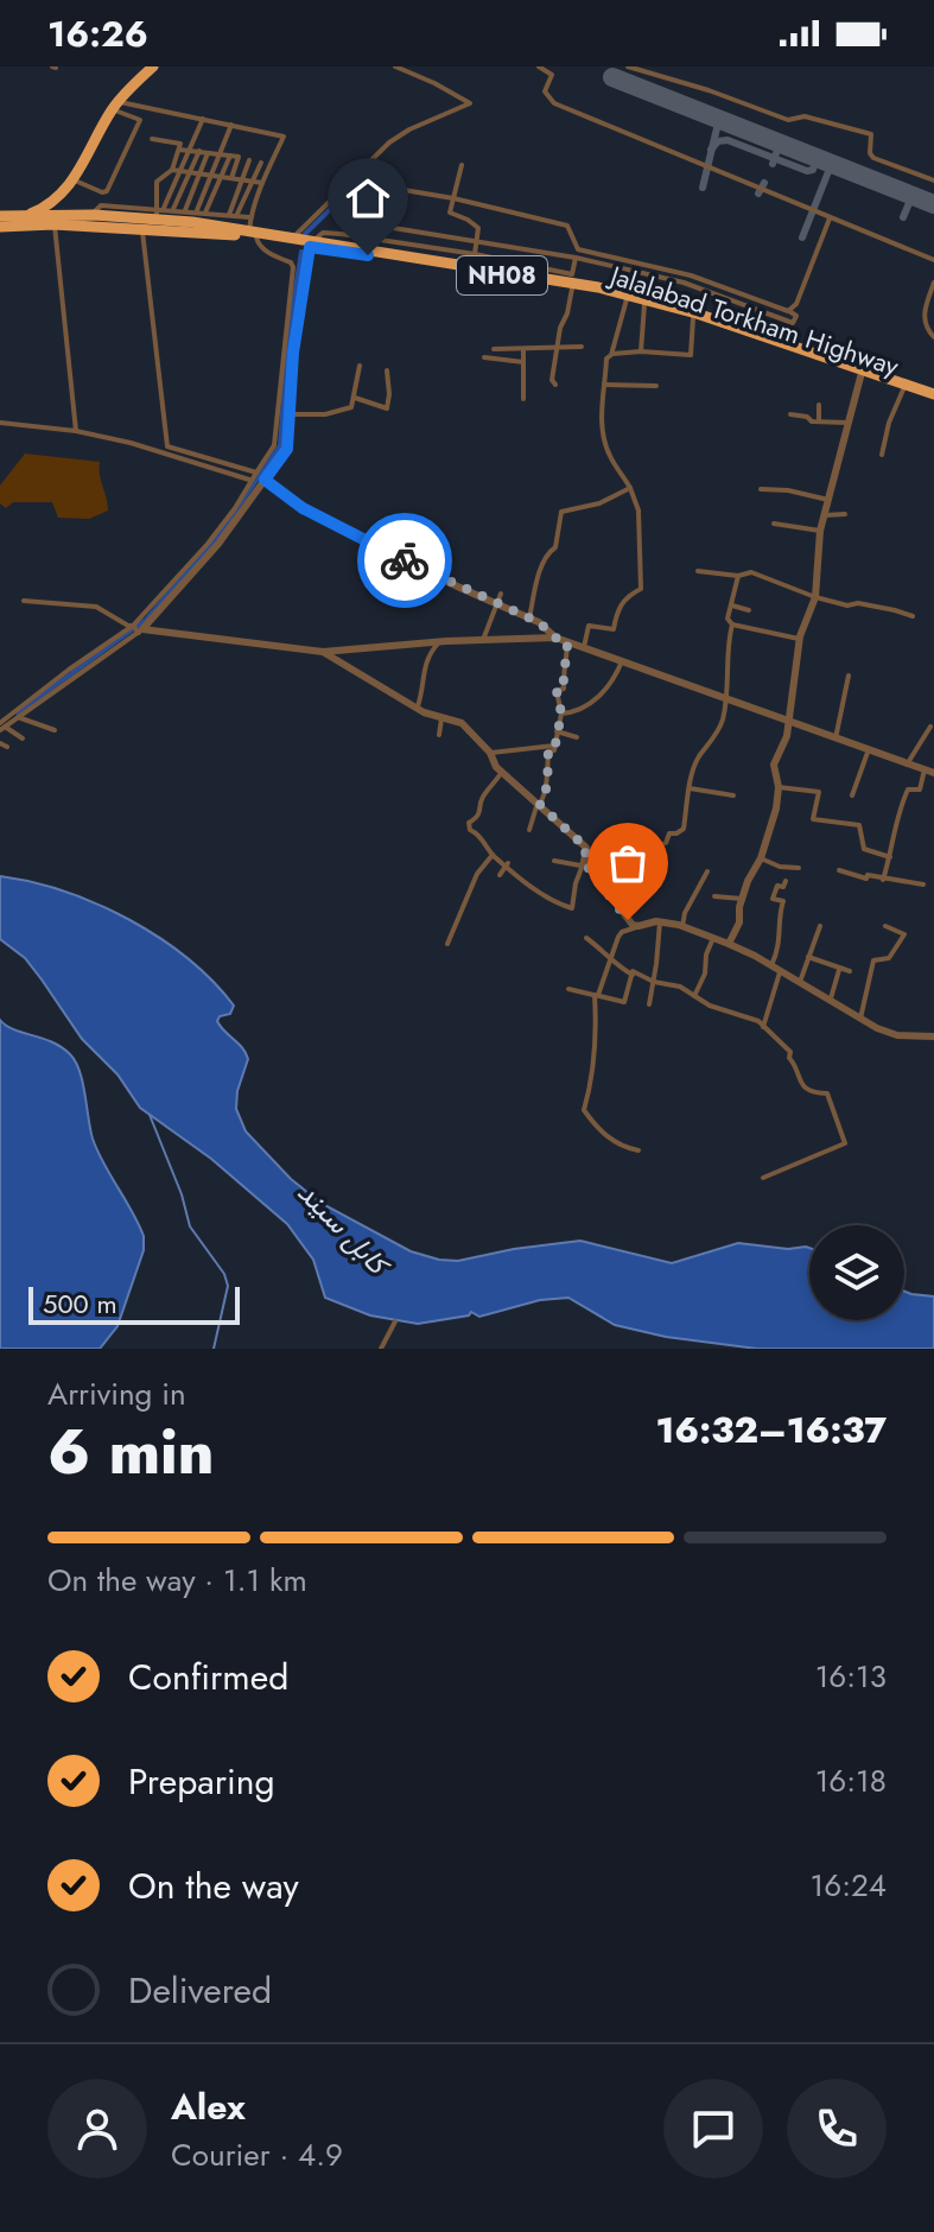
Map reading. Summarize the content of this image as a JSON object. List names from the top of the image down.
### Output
{
  "streets": {
    "highway": ["NH08", "Jalalabad Torkham Highway"]
  },
  "crossings": [
    ["NH08", "Jalalabad Torkham Highway"]
  ],
  "water": ["کابل سيند"],
  "scale_bar": "500 m",
  "page": {
    "status": "16:26",
    "scale": "500 m",
    "heading": ["6 min", "Arriving in", "16:32–16:37"],
    "panel": ["Alex", "Courier · 4.9"],
    "bar": "On the way · 1.1 km",
    "list": [
      ["Confirmed", "16:13"],
      ["Preparing", "16:18"],
      ["On the way", "16:24"],
      "Delivered"
    ]
  }
}
